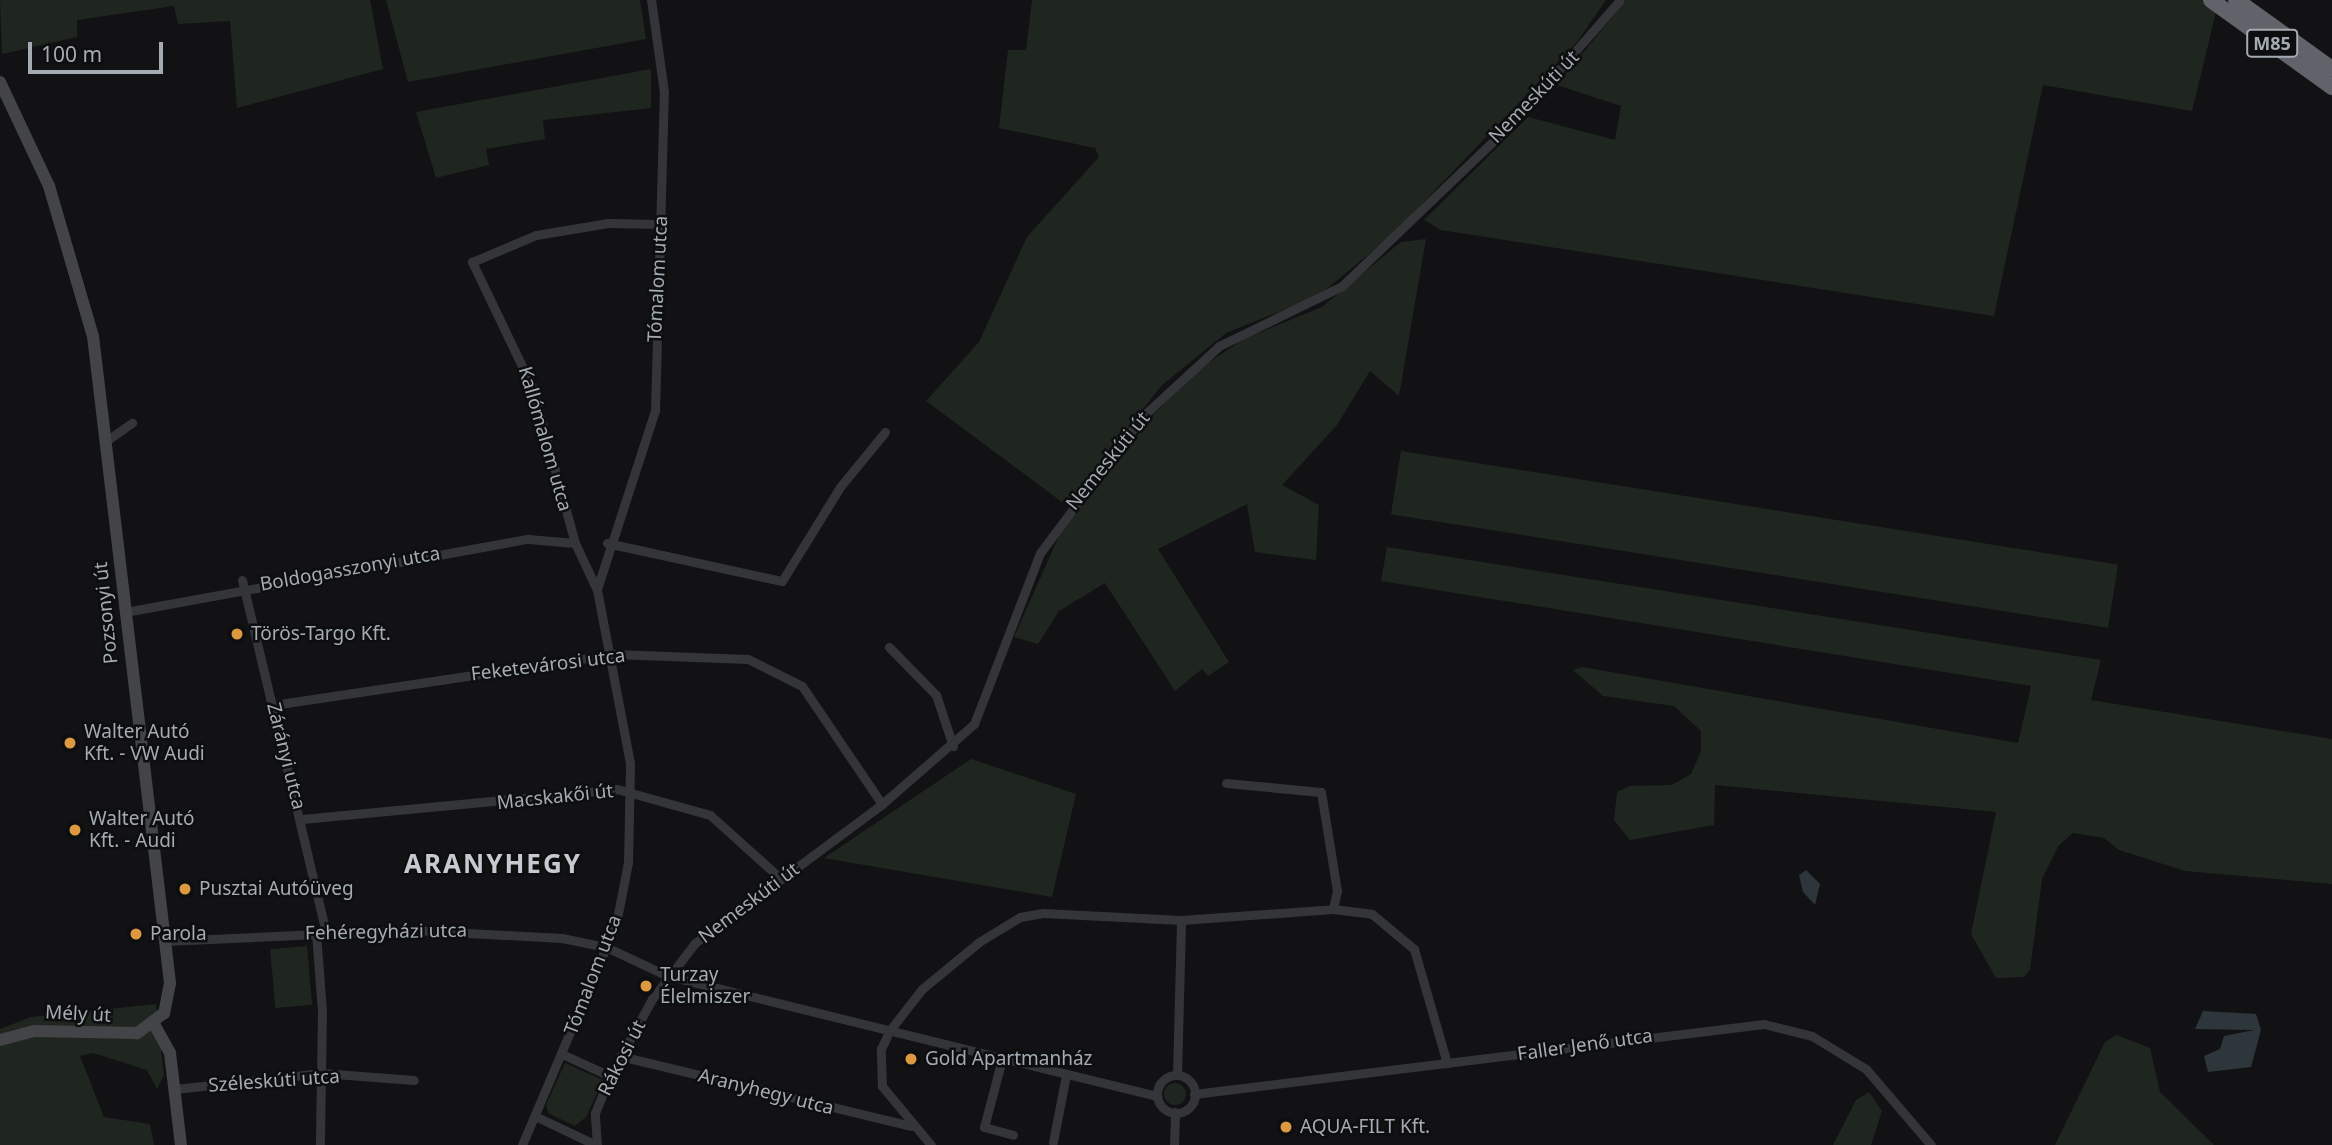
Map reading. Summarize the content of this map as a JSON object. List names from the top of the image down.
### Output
{
  "streets": {
    "highway": ["M85"],
    "main road": ["Pozsonyi út", "Mély út"],
    "street": [
      "Nemeskúti út",
      "Tómalom utca",
      "Kallómalom utca",
      "Boldogasszonyi utca",
      "Feketevárosi utca",
      "Zárányi utca",
      "Macskakői út",
      "Fehéregyházi utca",
      "Faller Jenő utca",
      "Rákosi út",
      "Széleskúti utca",
      "Aranyhegy utca"
    ]
  },
  "crossings": [
    ["Nemeskúti út", "Feketevárosi utca"],
    ["Nemeskúti út", "Macskakői út"],
    ["Nemeskúti út", "Fehéregyházi utca"],
    ["Nemeskúti út", "Rákosi út"],
    ["Tómalom utca", "Kallómalom utca"],
    ["Tómalom utca", "Boldogasszonyi utca"],
    ["Tómalom utca", "Feketevárosi utca"],
    ["Tómalom utca", "Macskakői út"],
    ["Tómalom utca", "Fehéregyházi utca"],
    ["Kallómalom utca", "Boldogasszonyi utca"],
    ["Boldogasszonyi utca", "Pozsonyi út"],
    ["Boldogasszonyi utca", "Zárányi utca"],
    ["Pozsonyi út", "Fehéregyházi utca"],
    ["Pozsonyi út", "Mély út"],
    ["Feketevárosi utca", "Zárányi utca"],
    ["Zárányi utca", "Macskakői út"],
    ["Zárányi utca", "Fehéregyházi utca"],
    ["Zárányi utca", "Széleskúti utca"],
    ["Fehéregyházi utca", "Rákosi út"],
    ["Rákosi út", "Aranyhegy utca"]
  ],
  "districts": ["ARANYHEGY"],
  "places": [
    "Törös-Targo Kft.",
    "Walter Autó Kft. - VW Audi",
    "Walter Autó Kft. - Audi",
    "Pusztai Autóüveg",
    "Parola",
    "Turzay Élelmiszer",
    "Gold Apartmanház",
    "AQUA-FILT Kft."
  ],
  "scale_bar": "100 m"
}
